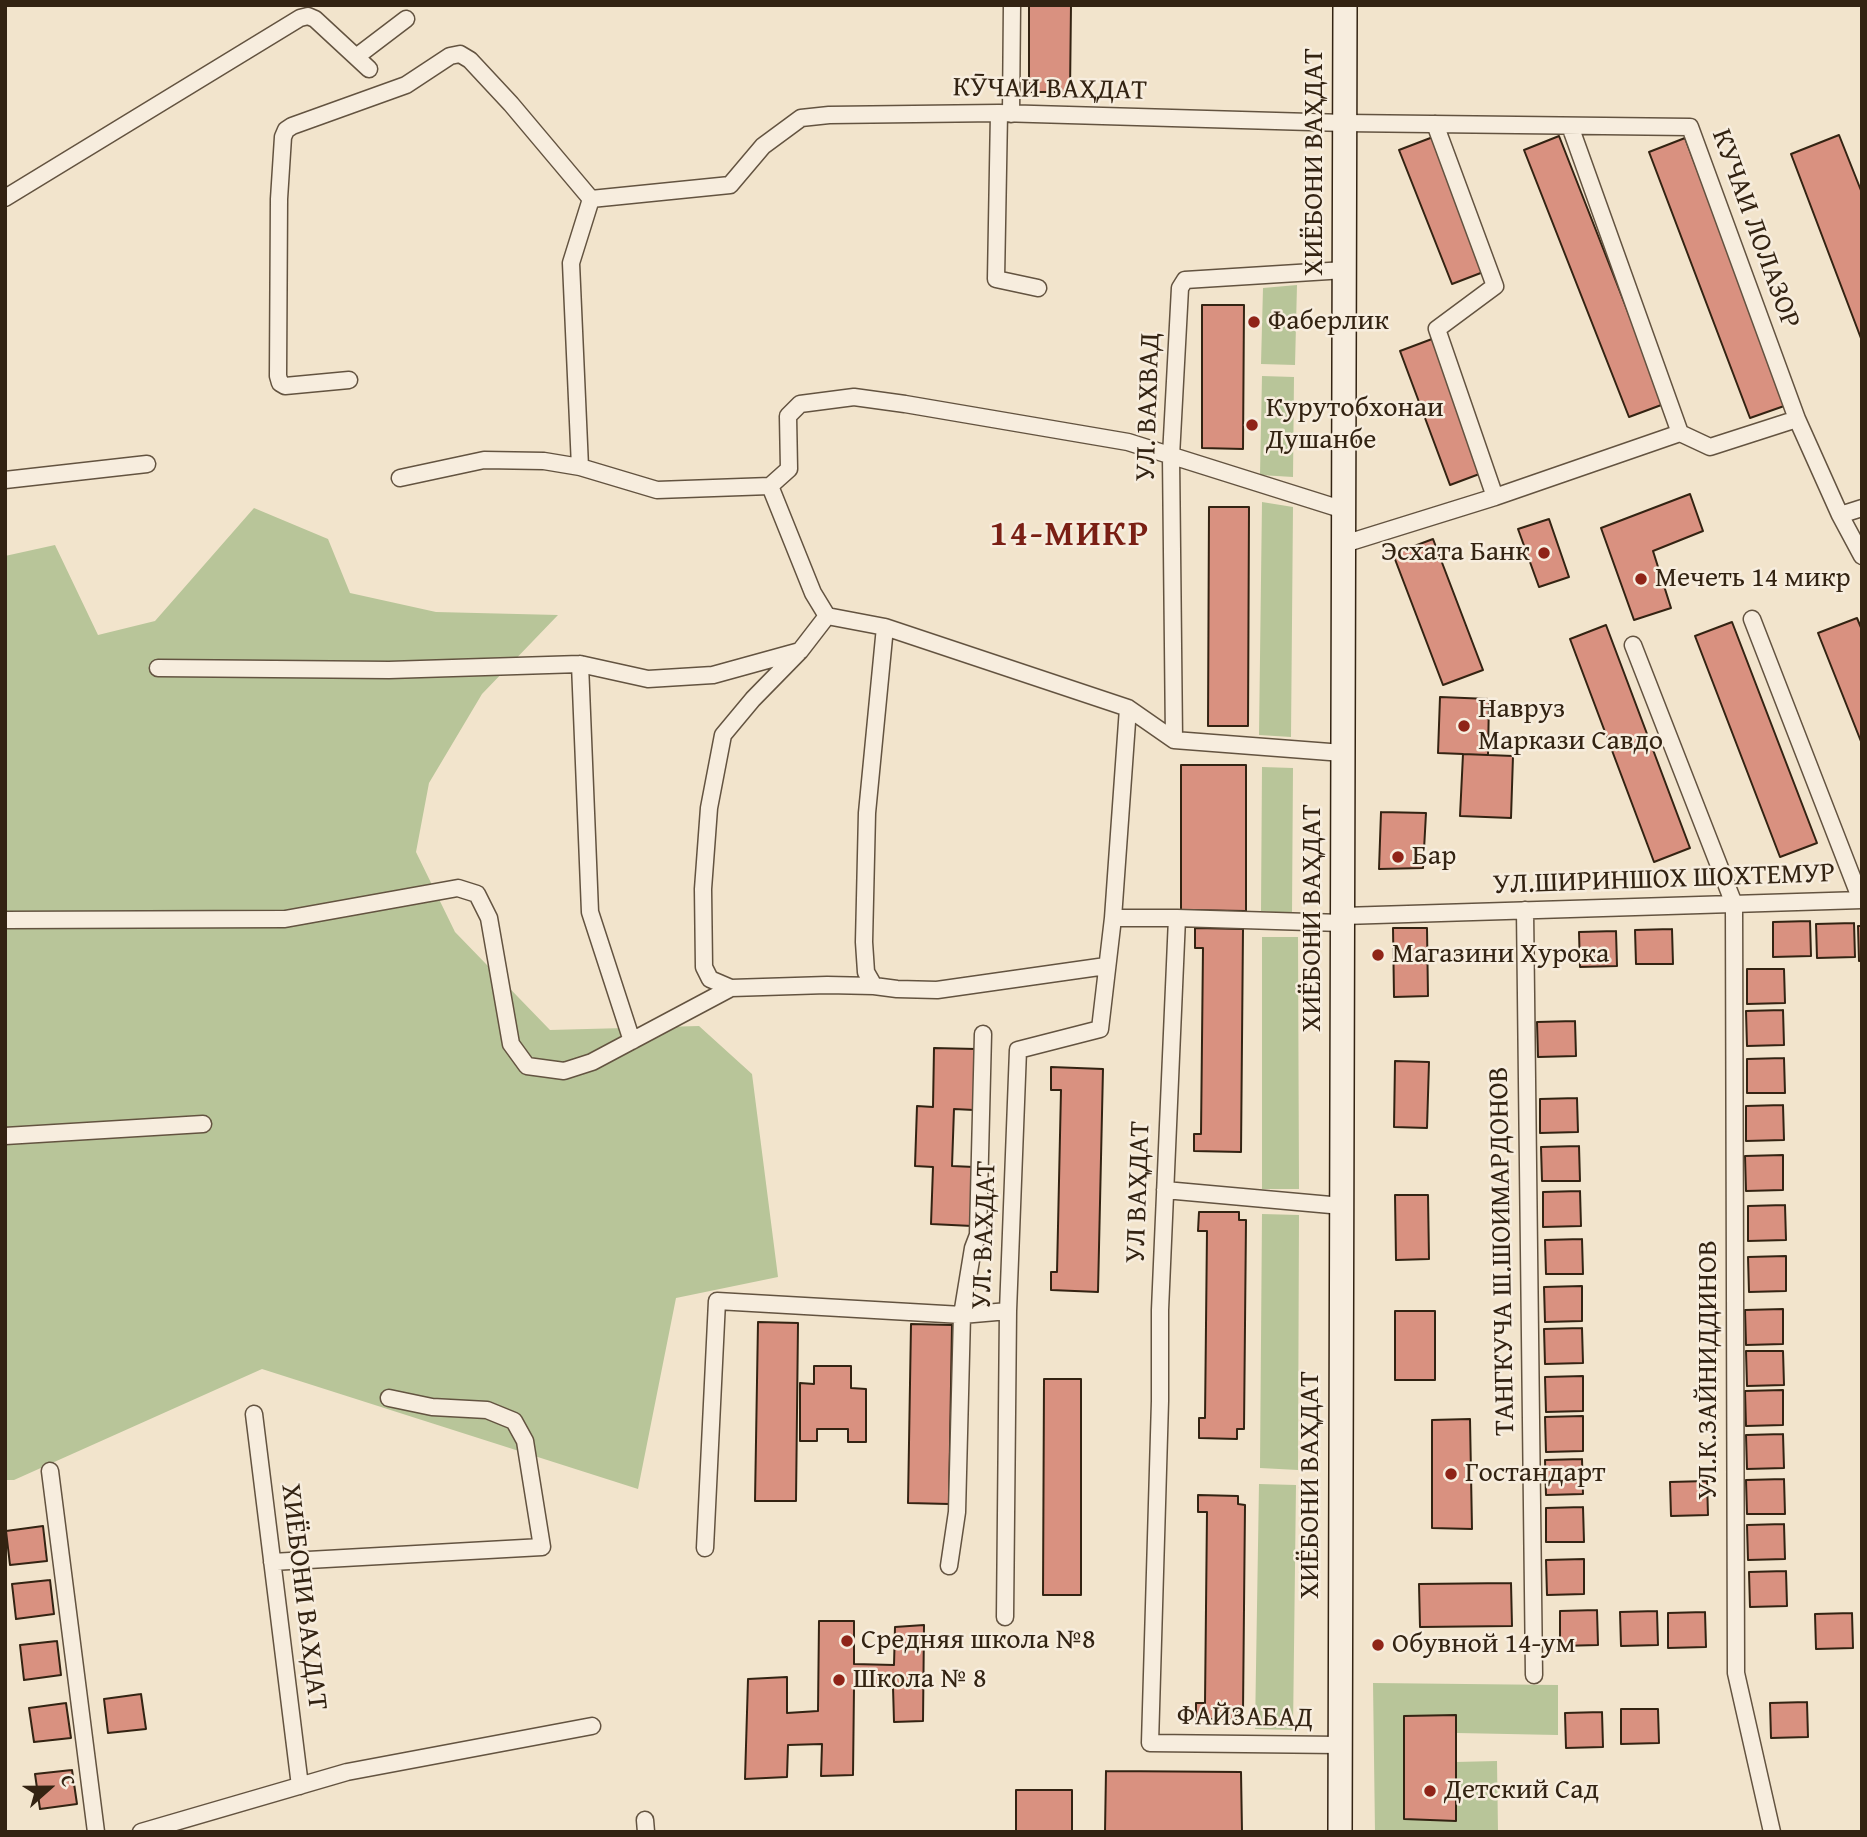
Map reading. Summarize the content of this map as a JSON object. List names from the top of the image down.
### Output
{
  "streets": {
    "main road": ["ХИЁБОНИ ВАҲДАТ"],
    "street": [
      "КӮЧАИ ВАҲДАТ",
      "КУЧАИ ЛОЛАЗОР",
      "УЛ. ВАХВАД",
      "УЛ.ШИРИНШОХ ШОХТЕМУР",
      "УЛ ВАҲДАТ",
      "УЛ. ВАХДАТ",
      "ТАНГКУЧА Ш.ШОИМАРДОНОВ",
      "УЛ.К.ЗАЙНИДДИНОВ",
      "ХИЁБОНИ ВАХДАТ",
      "ФАЙЗАБАД"
    ]
  },
  "crossings": [
    ["КӮЧАИ ВАҲДАТ", "ХИЁБОНИ ВАҲДАТ"],
    ["КӮЧАИ ВАҲДАТ", "КУЧАИ ЛОЛАЗОР"],
    ["ХИЁБОНИ ВАҲДАТ", "УЛ. ВАХВАД"],
    ["ХИЁБОНИ ВАҲДАТ", "УЛ.ШИРИНШОХ ШОХТЕМУР"],
    ["ХИЁБОНИ ВАҲДАТ", "ФАЙЗАБАД"],
    ["УЛ.ШИРИНШОХ ШОХТЕМУР", "ТАНГКУЧА Ш.ШОИМАРДОНОВ"],
    ["УЛ.ШИРИНШОХ ШОХТЕМУР", "УЛ.К.ЗАЙНИДДИНОВ"],
    ["УЛ ВАҲДАТ", "ФАЙЗАБАД"]
  ],
  "districts": ["14-МИКР"],
  "places": [
    "Фаберлик",
    "Курутобхонаи Душанбе",
    "Эсхата Банк",
    "Мечеть 14 микр",
    "Навруз Маркази Савдо",
    "Бар",
    "Магазини Хурока",
    "Гостандарт",
    "Средняя школа №8",
    "Обувной 14-ум",
    "Школа № 8",
    "Детский Сад"
  ],
  "north": "right"
}
